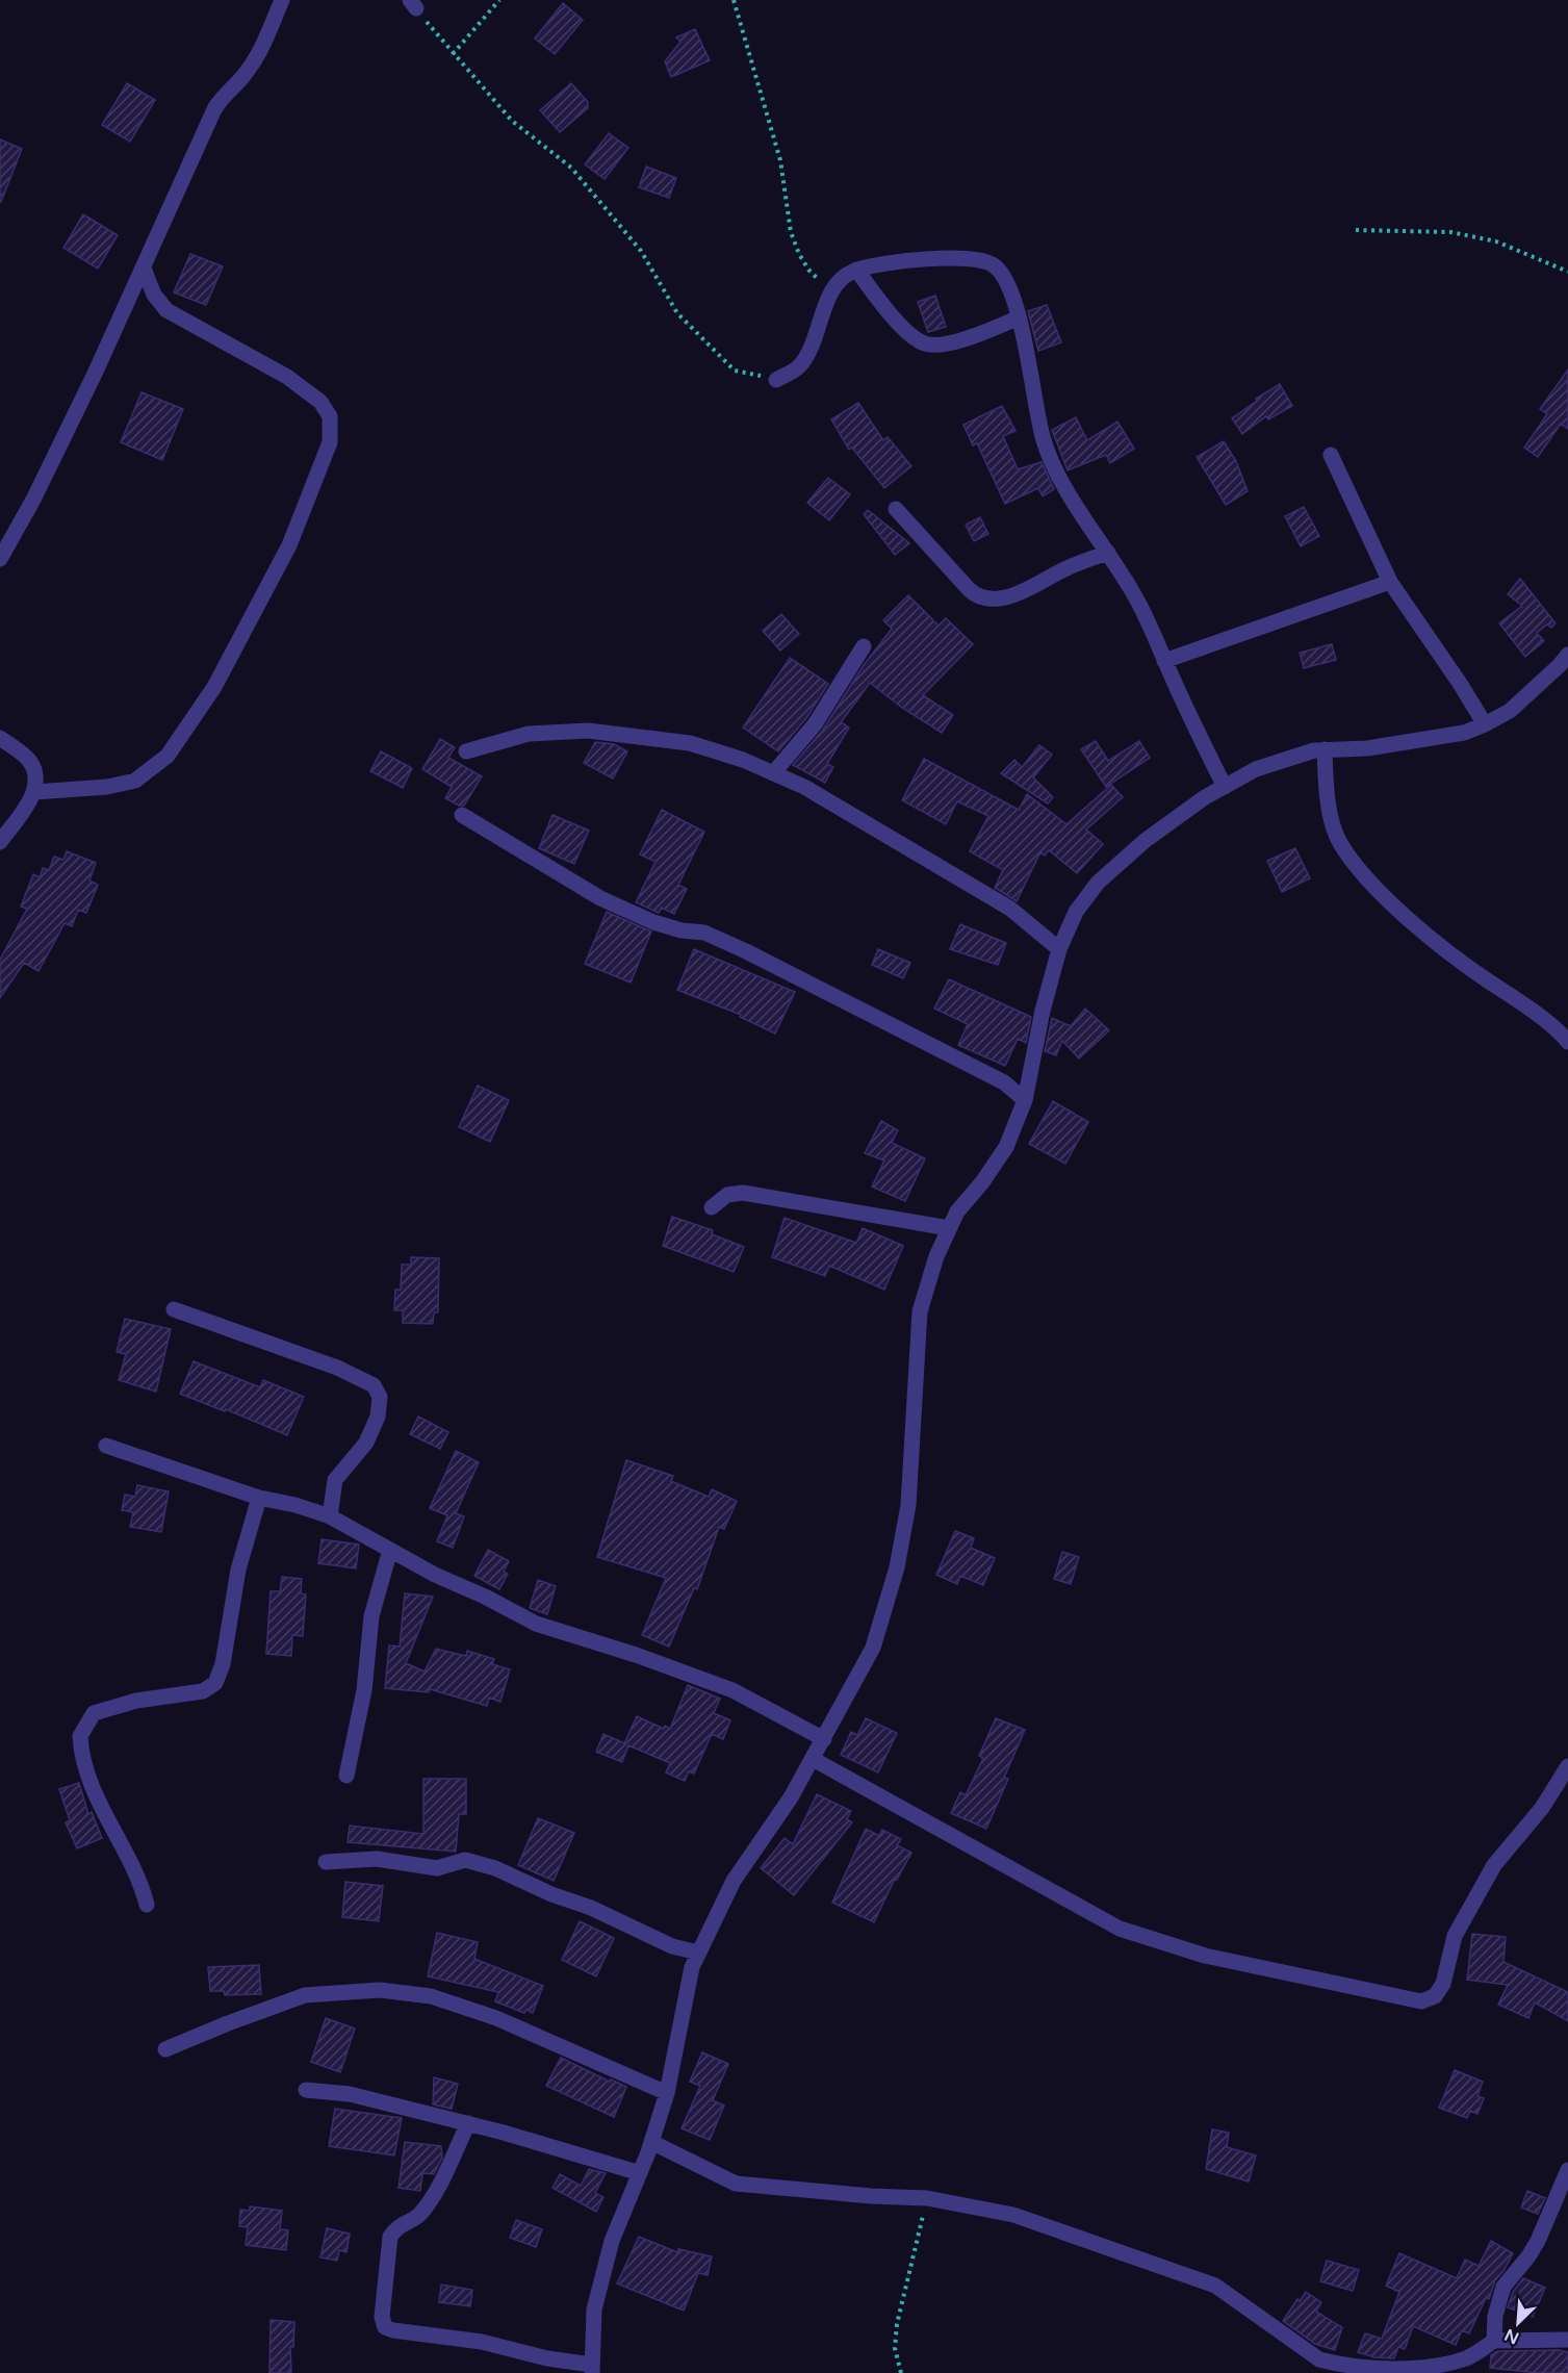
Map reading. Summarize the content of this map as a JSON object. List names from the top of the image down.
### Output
{
  "north": "bottom left"
}
